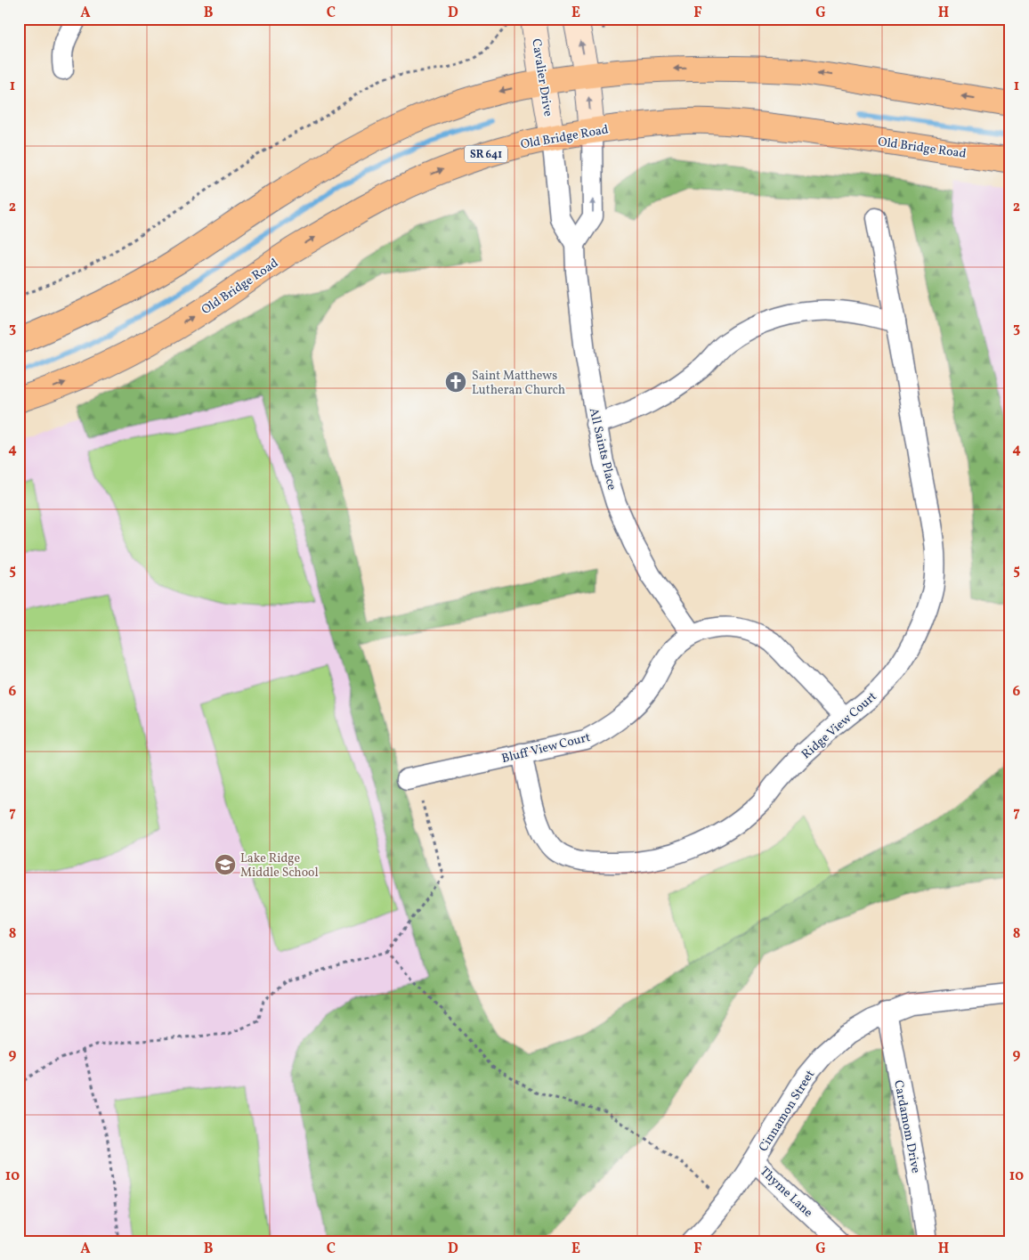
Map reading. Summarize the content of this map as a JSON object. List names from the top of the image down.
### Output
{
  "streets": {
    "main road": ["Old Bridge Road", "SR 641"],
    "street": [
      "Cavalier Drive",
      "All Saints Place",
      "Ridge View Court",
      "Bluff View Court",
      "Cinnamon Street",
      "Cardamom Drive",
      "Thyme Lane"
    ]
  },
  "crossings": [
    ["Cavalier Drive", "Old Bridge Road"],
    ["Cavalier Drive", "All Saints Place"],
    ["Old Bridge Road", "All Saints Place"],
    ["All Saints Place", "Bluff View Court"],
    ["Ridge View Court", "Bluff View Court"],
    ["Cinnamon Street", "Cardamom Drive"],
    ["Cinnamon Street", "Thyme Lane"]
  ],
  "places": {
    "church": ["Saint Matthews Lutheran Church"],
    "school or university": ["Lake Ridge Middle School"]
  },
  "grid": {
    "columns": [
      "A",
      "B",
      "C",
      "D",
      "E",
      "F",
      "G",
      "H"
    ],
    "rows": [
      "1",
      "2",
      "3",
      "4",
      "5",
      "6",
      "7",
      "8",
      "9",
      "10"
    ]
  }
}
